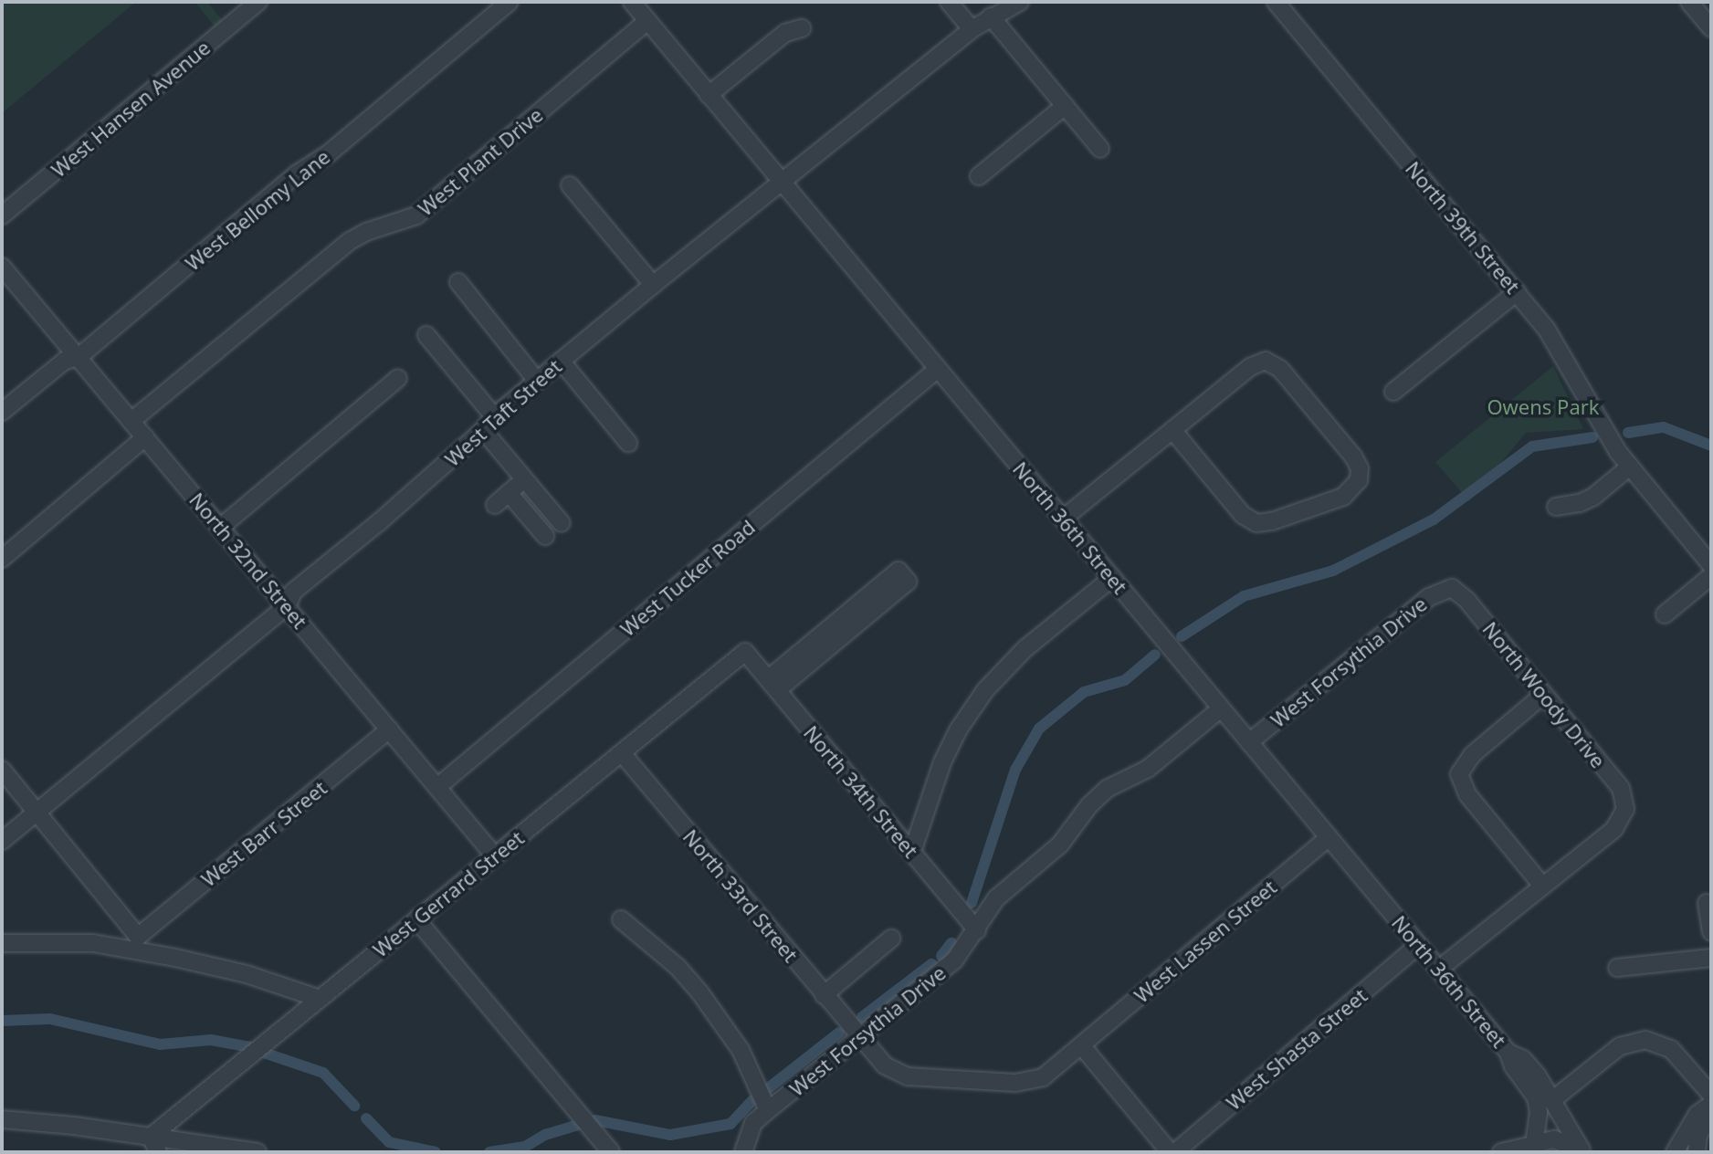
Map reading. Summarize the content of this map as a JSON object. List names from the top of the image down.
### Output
{
  "streets": {
    "street": [
      "West Hansen Avenue",
      "West Plant Drive",
      "West Bellomy Lane",
      "North 39th Street",
      "West Taft Street",
      "North 36th Street",
      "North 32nd Street",
      "West Tucker Road",
      "West Forsythia Drive",
      "North Woody Drive",
      "North 34th Street",
      "West Barr Street",
      "West Gerrard Street",
      "North 33rd Street",
      "West Lassen Street",
      "West Shasta Street"
    ]
  },
  "crossings": [
    ["West Plant Drive", "North 36th Street"],
    ["West Plant Drive", "North 32nd Street"],
    ["West Bellomy Lane", "North 32nd Street"],
    ["West Taft Street", "North 36th Street"],
    ["West Taft Street", "North 32nd Street"],
    ["North 36th Street", "West Tucker Road"],
    ["North 36th Street", "West Forsythia Drive"],
    ["North 36th Street", "West Lassen Street"],
    ["North 36th Street", "West Shasta Street"],
    ["North 32nd Street", "West Tucker Road"],
    ["North 32nd Street", "West Barr Street"],
    ["North 32nd Street", "West Gerrard Street"],
    ["West Forsythia Drive", "North Woody Drive"],
    ["West Forsythia Drive", "North 34th Street"],
    ["West Forsythia Drive", "North 33rd Street"],
    ["West Forsythia Drive", "West Lassen Street"],
    ["North 34th Street", "West Gerrard Street"],
    ["West Gerrard Street", "North 33rd Street"],
    ["North 33rd Street", "West Lassen Street"]
  ],
  "parks": ["Owens Park"]
}
